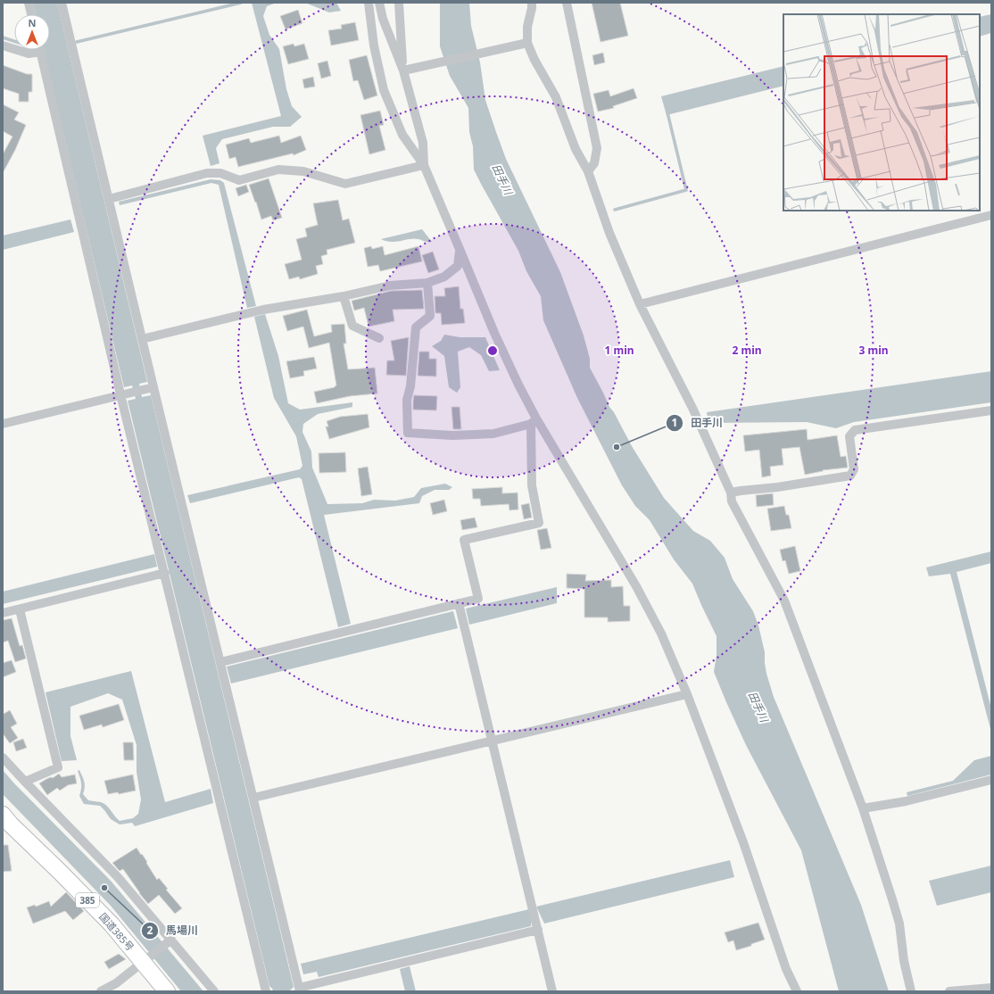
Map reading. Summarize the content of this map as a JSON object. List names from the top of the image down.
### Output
{
  "streets": {
    "highway": ["385", "国道385号"]
  },
  "water": ["田手川"],
  "places": ["田手川", "馬場川"],
  "north": "top",
  "rings": ["1 min", "2 min", "3 min"]
}
